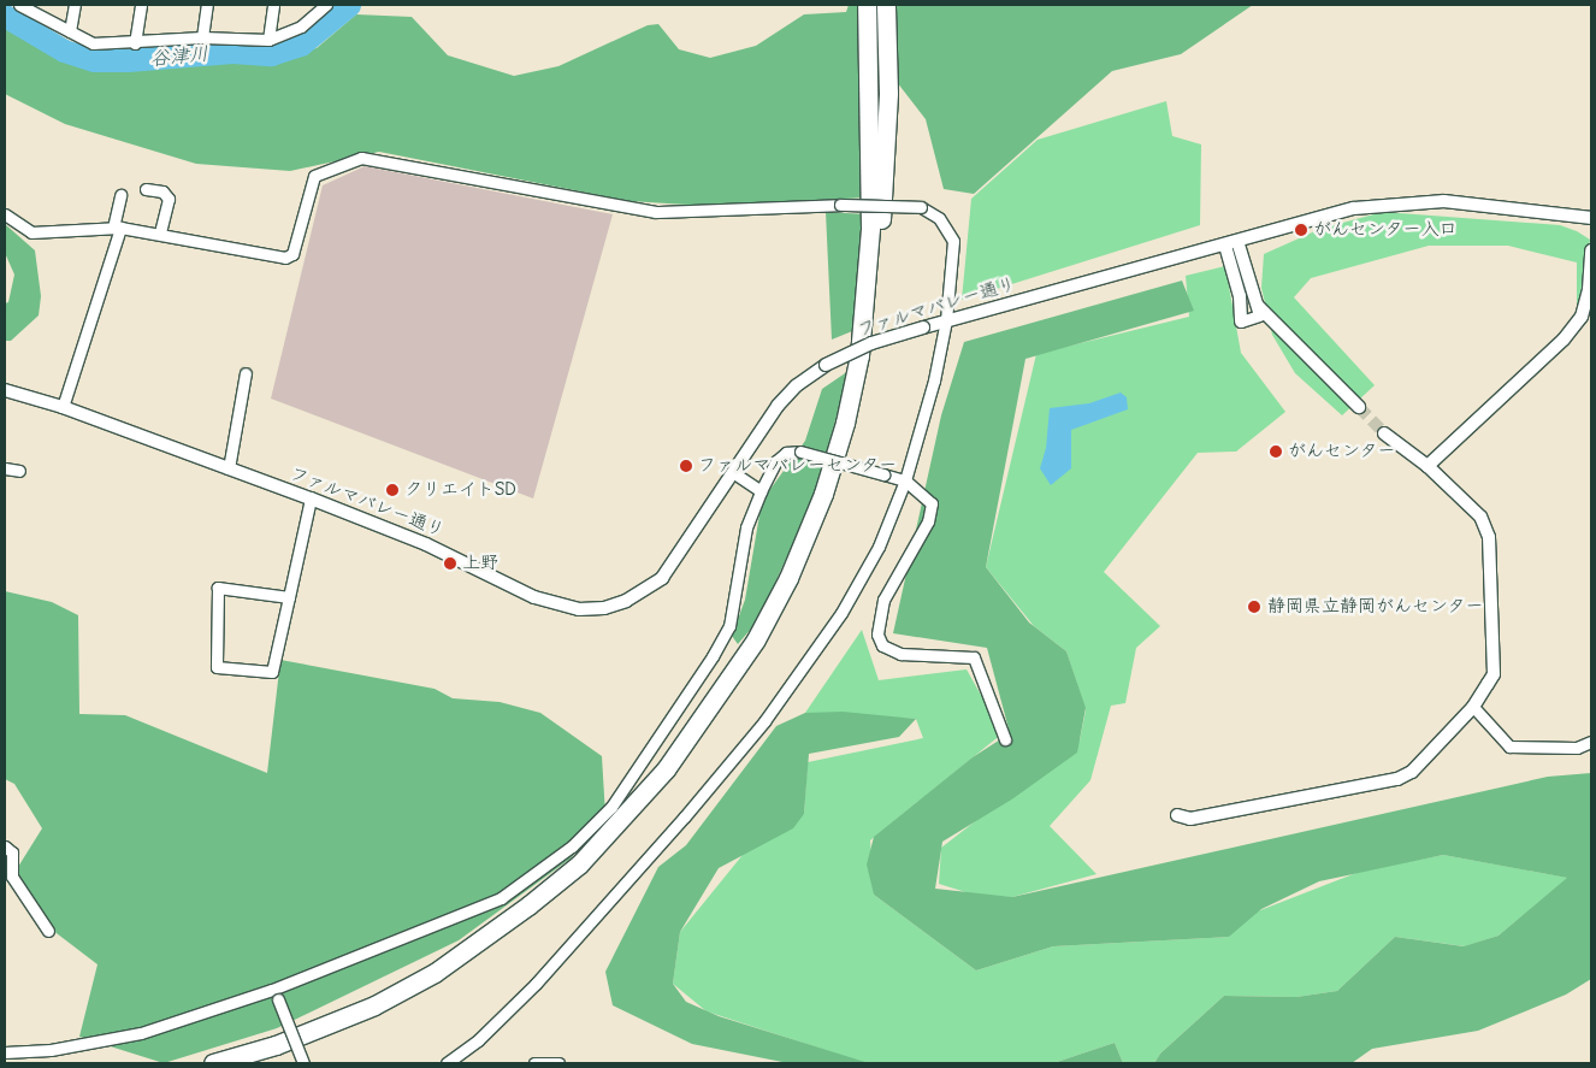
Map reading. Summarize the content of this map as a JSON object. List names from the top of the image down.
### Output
{
  "streets": {
    "street": ["ファルマバレー通り"]
  },
  "water": ["谷津川"],
  "places": [
    "がんセンター入口",
    "がんセンター",
    "ファルマバレーセンター",
    "クリエイトSD",
    "上野",
    "静岡県立静岡がんセンター"
  ]
}
